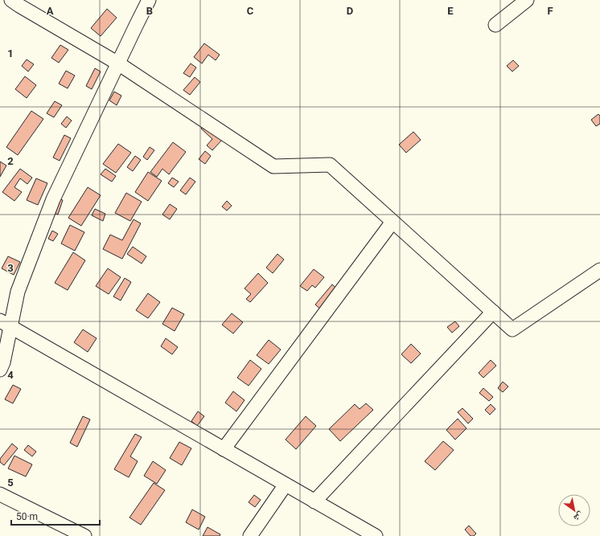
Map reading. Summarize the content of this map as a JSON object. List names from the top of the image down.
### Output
{
  "scale_bar": "50 m",
  "north": "bottom right",
  "grid": {
    "columns": [
      "A",
      "B",
      "C",
      "D",
      "E",
      "F"
    ],
    "rows": [
      "1",
      "2",
      "3",
      "4",
      "5"
    ]
  }
}
